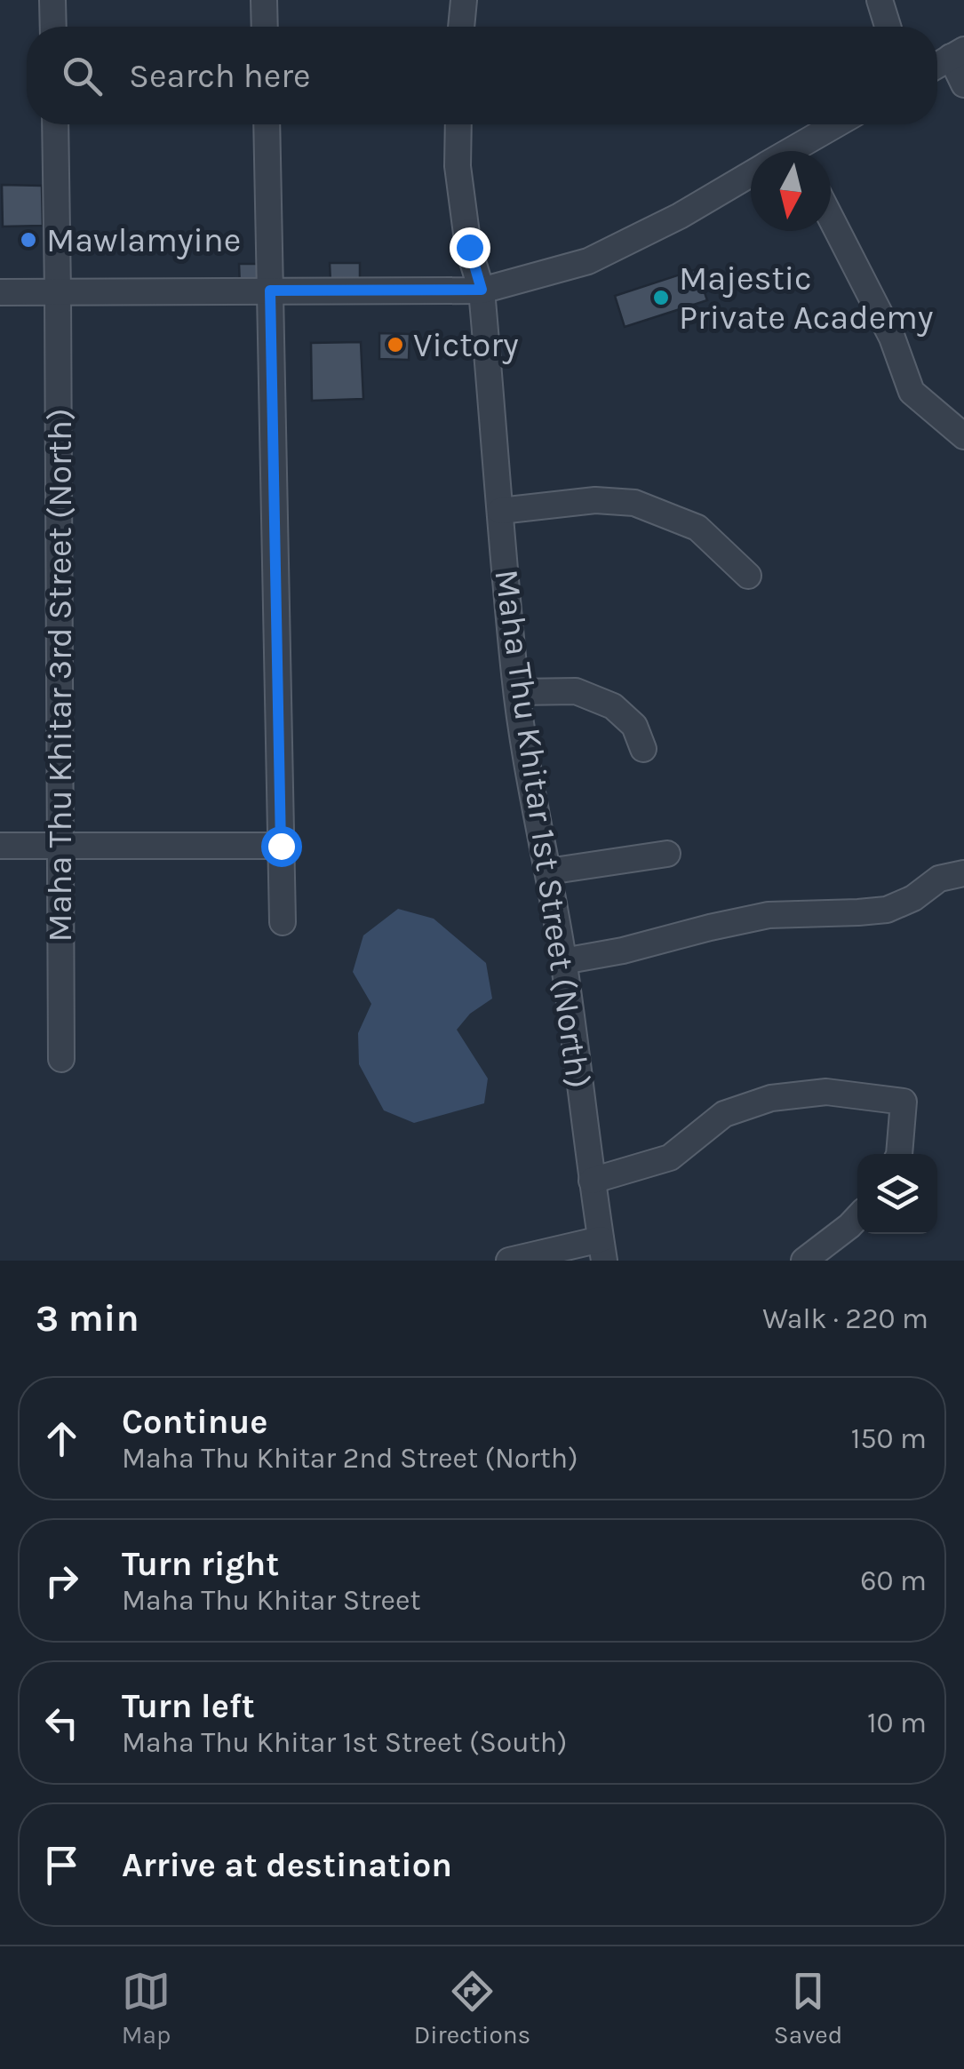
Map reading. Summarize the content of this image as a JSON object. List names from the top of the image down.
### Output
{
  "streets": {
    "street": ["Maha Thu Khitar 3rd Street (North)", "Maha Thu Khitar 1st Street (North)"]
  },
  "places": ["Mawlamyine", "Majestic Private Academy", "Victory"],
  "north": "bottom",
  "page": {
    "search": "Search here",
    "heading": ["3 min", "Walk · 220 m"],
    "list": [
      ["Continue", "Maha Thu Khitar 2nd Street (North)", "150 m"],
      ["Turn right", "Maha Thu Khitar Street", "60 m"],
      ["Turn left", "Maha Thu Khitar 1st Street (South)", "10 m"],
      "Arrive at destination"
    ],
    "nav": ["Map", "Directions", "Saved"]
  }
}
